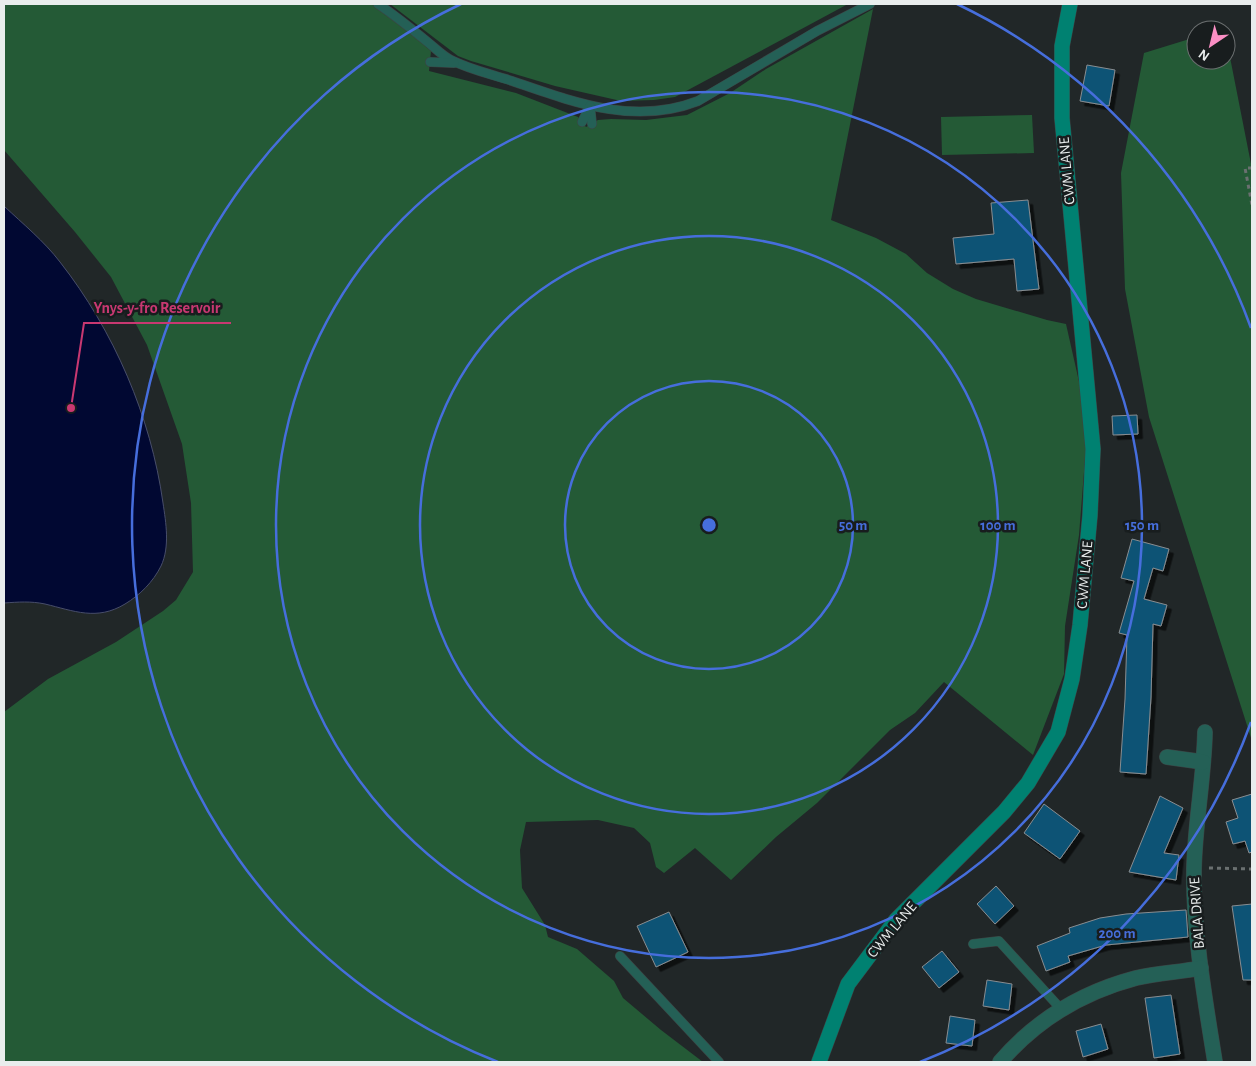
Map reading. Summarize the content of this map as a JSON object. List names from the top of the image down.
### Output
{
  "streets": {
    "street": ["CWM LANE", "BALA DRIVE"]
  },
  "places": ["Ynys-y-fro Reservoir"],
  "north": "bottom left",
  "rings": [
    "50 m",
    "100 m",
    "150 m",
    "200 m"
  ]
}
